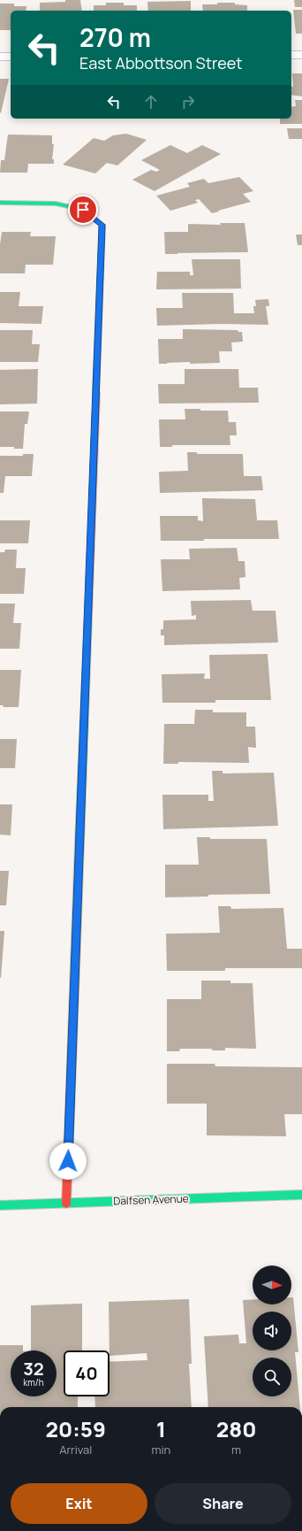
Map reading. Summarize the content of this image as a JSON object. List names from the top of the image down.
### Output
{
  "streets": {
    "street": ["Dalfsen Avenue"]
  },
  "north": "right",
  "page": {
    "turn": ["270 m", "East Abbottson Street"],
    "speed": "32 km/h",
    "limit": "40",
    "eta": [
      "20:59",
      "Arrival",
      "1",
      "min",
      "280",
      "m"
    ],
    "buttons": ["Exit", "Share"]
  }
}
